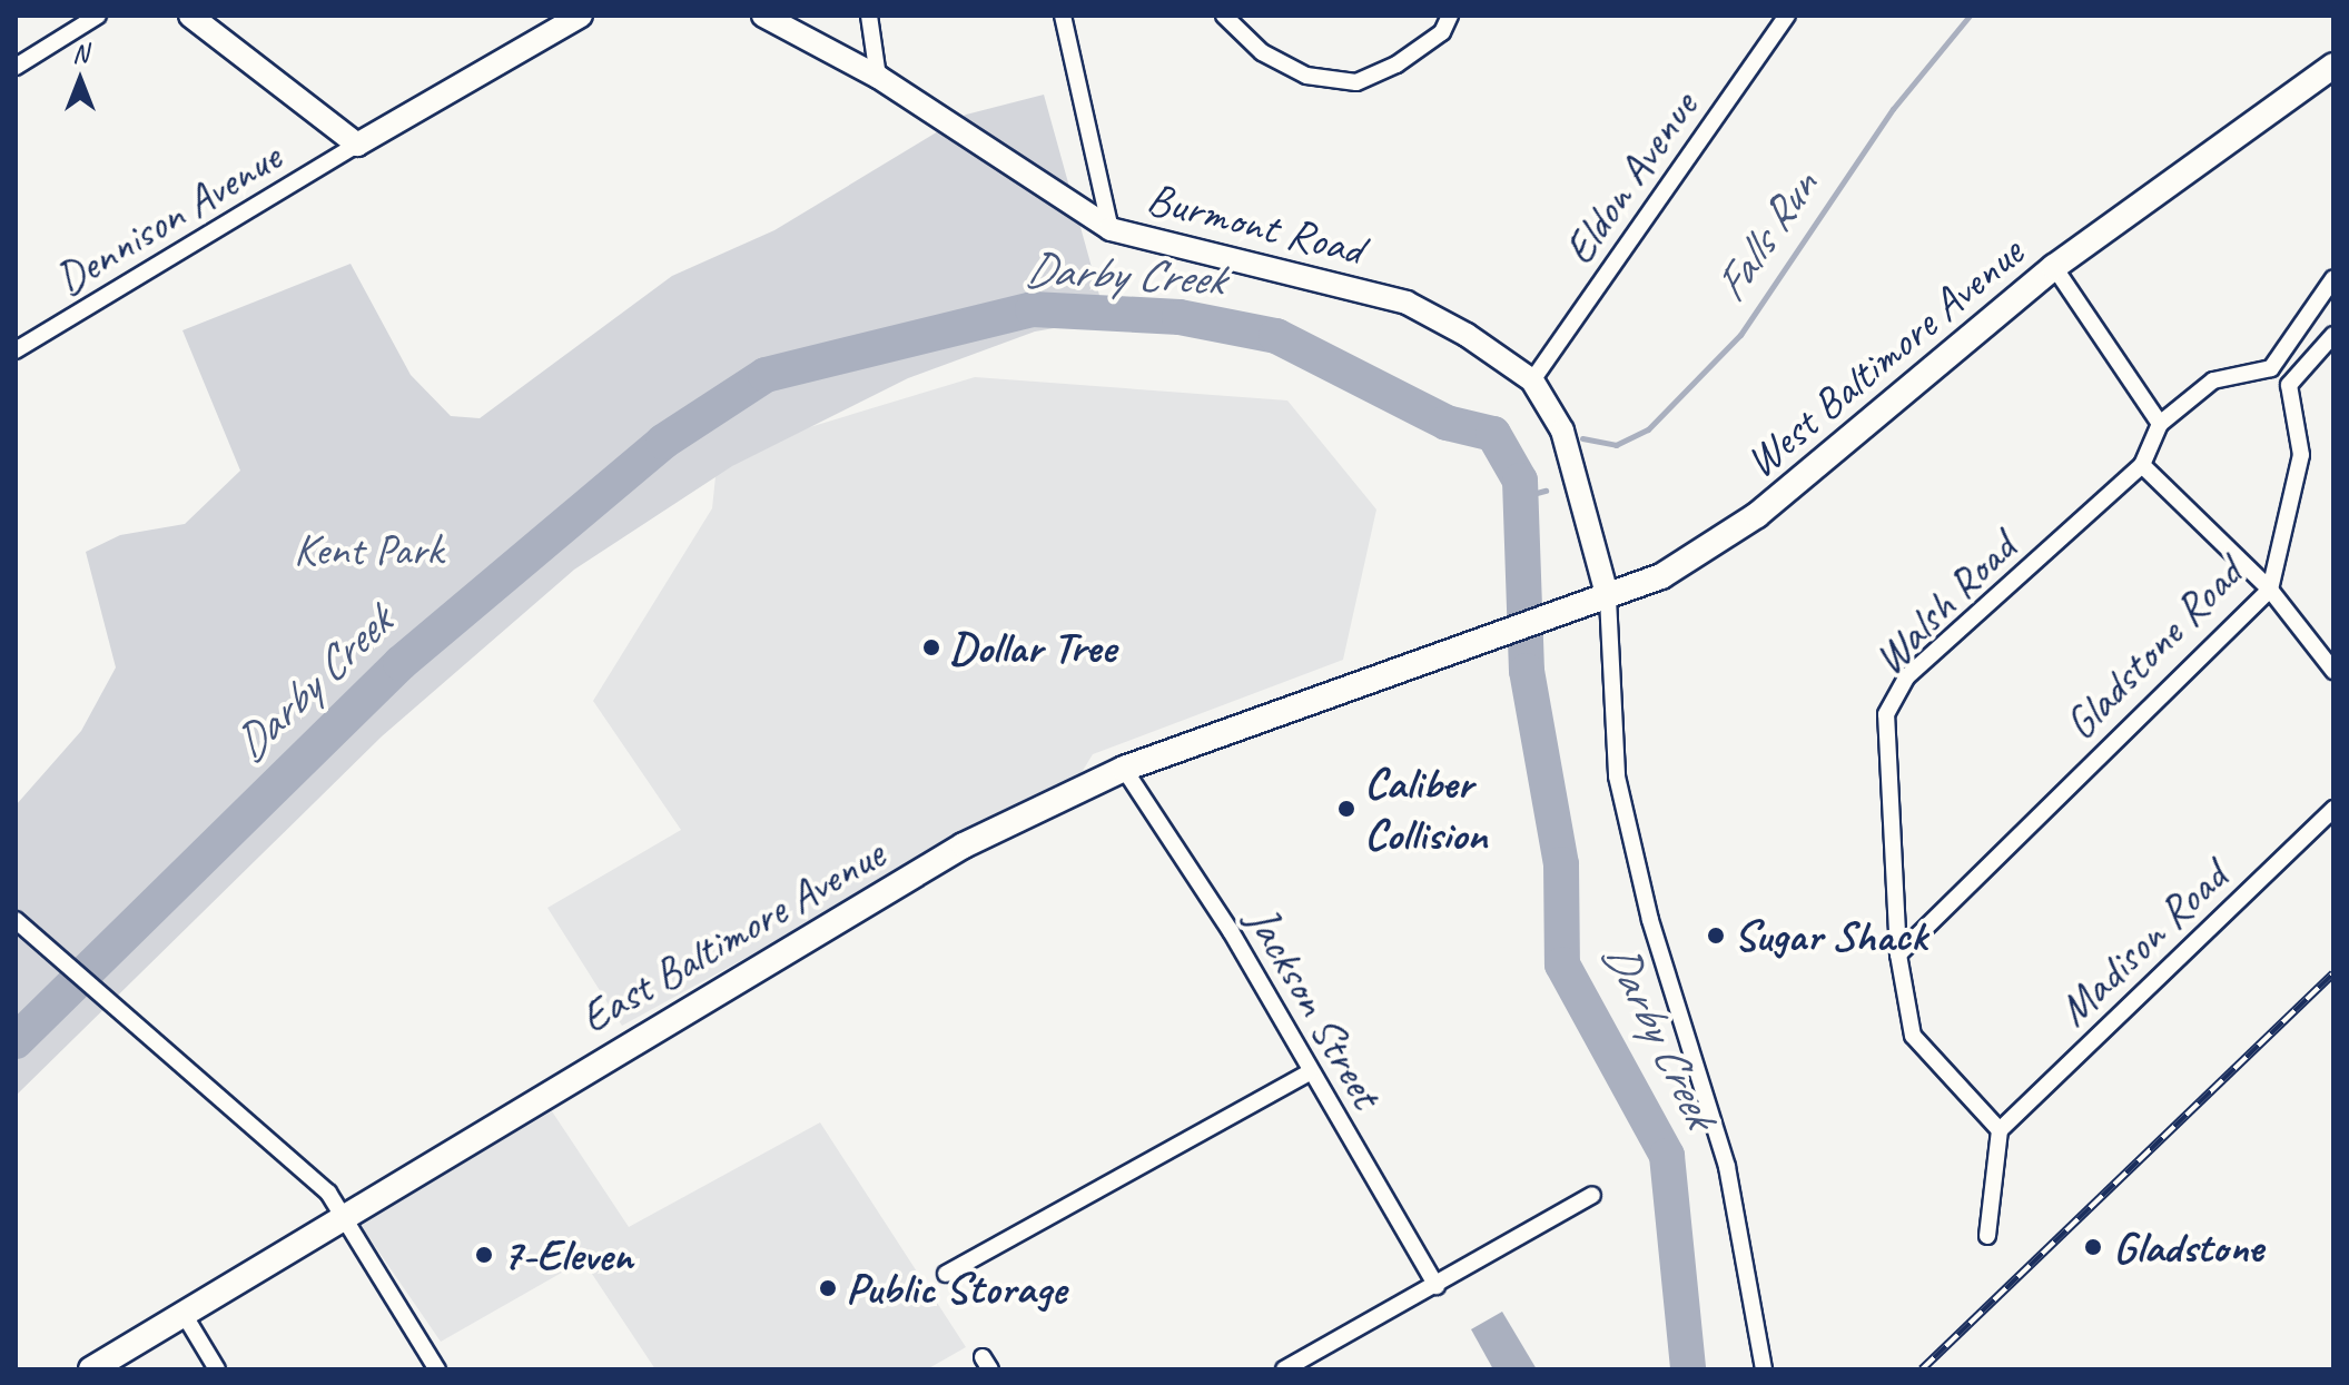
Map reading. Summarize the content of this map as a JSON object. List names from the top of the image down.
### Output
{
  "streets": {
    "main road": ["West Baltimore Avenue", "East Baltimore Avenue"],
    "street": [
      "Eldon Avenue",
      "Dennison Avenue",
      "Burmont Road",
      "Walsh Road",
      "Gladstone Road",
      "Madison Road",
      "Jackson Street"
    ]
  },
  "crossings": [
    ["Eldon Avenue", "Burmont Road"],
    ["Burmont Road", "West Baltimore Avenue"],
    ["West Baltimore Avenue", "East Baltimore Avenue"],
    ["Walsh Road", "Gladstone Road"],
    ["Walsh Road", "Madison Road"],
    ["East Baltimore Avenue", "Jackson Street"]
  ],
  "water": ["Falls Run", "Darby Creek"],
  "parks": ["Kent Park"],
  "places": [
    "Dollar Tree",
    "Caliber Collision",
    "Sugar Shack",
    "Gladstone",
    "7-Eleven",
    "Public Storage"
  ],
  "north": "top"
}
